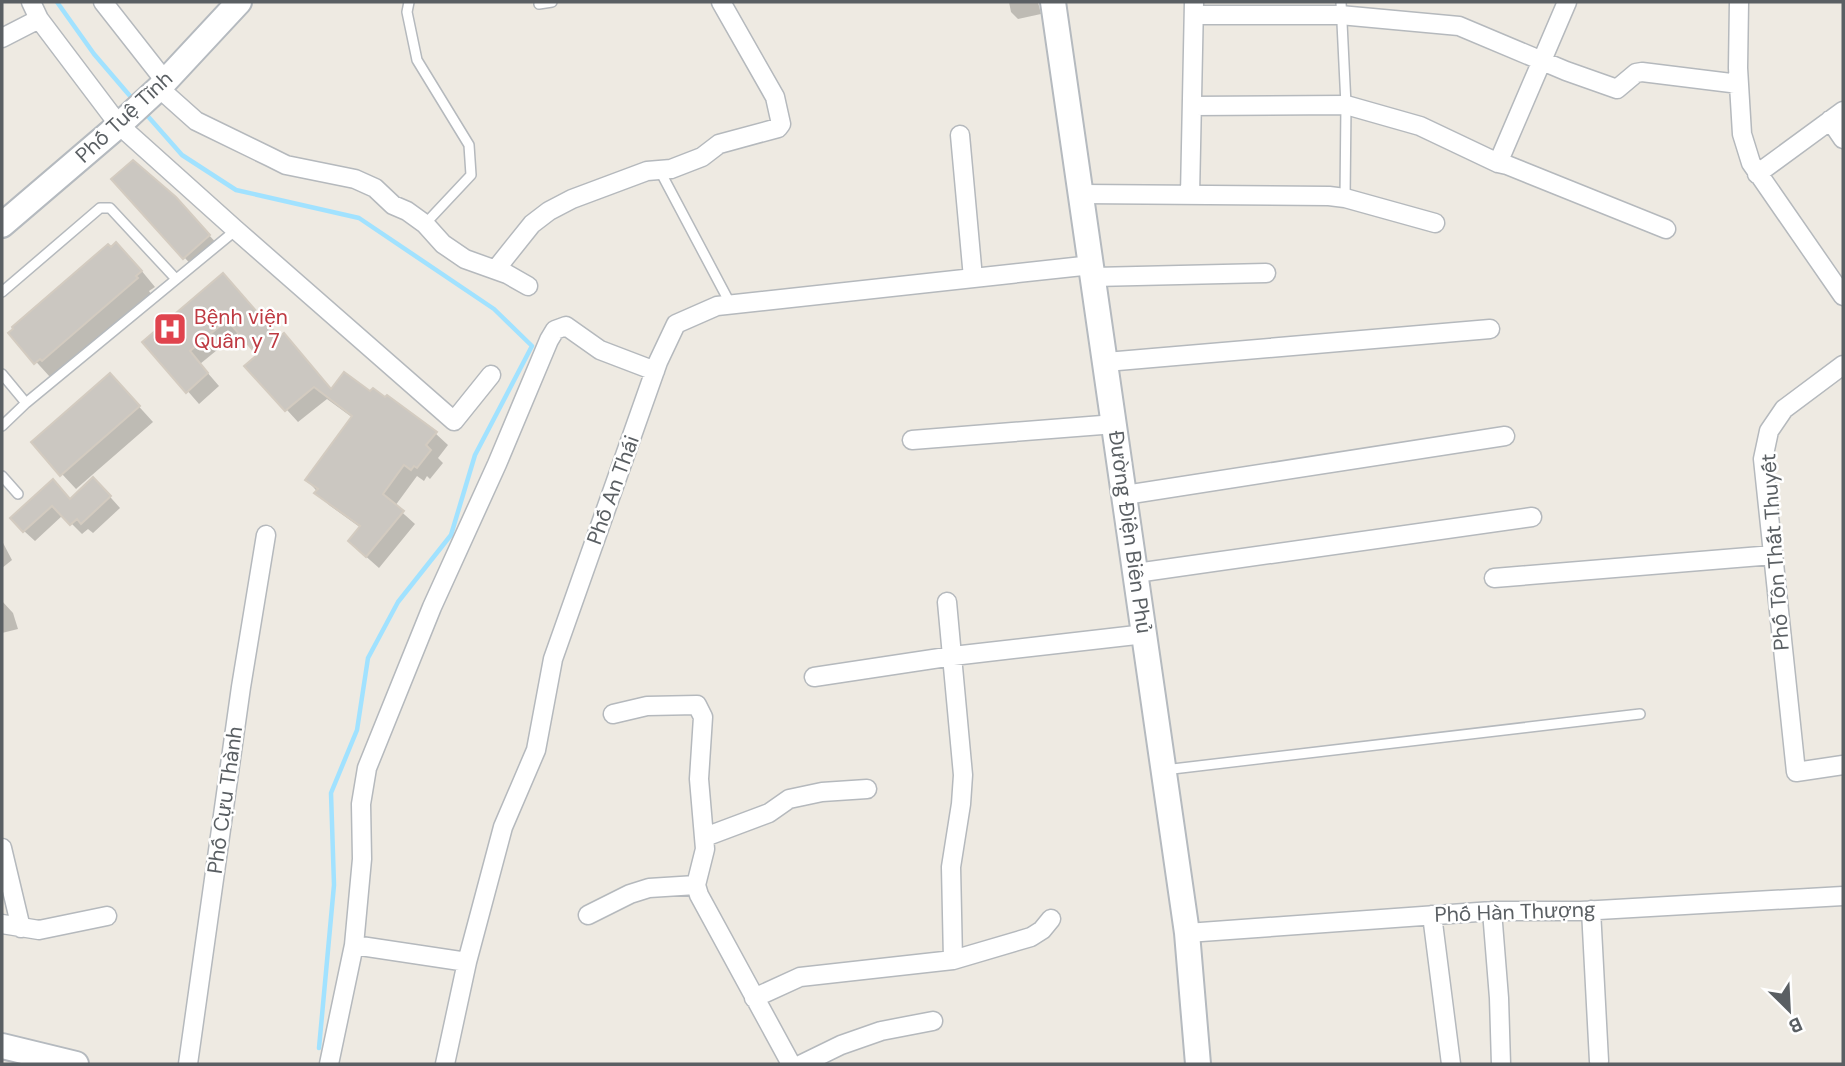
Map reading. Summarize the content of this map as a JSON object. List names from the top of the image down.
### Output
{
  "streets": {
    "main road": ["Phố Tuệ Tĩnh", "Đường Điện Biên Phủ"],
    "street": [
      "Phố An Thái",
      "Phố Tôn Thất Thuyết",
      "Phố Cựu Thành",
      "Phố Hàn Thượng"
    ]
  },
  "crossings": [
    ["Phố An Thái", "Đường Điện Biên Phủ"],
    ["Đường Điện Biên Phủ", "Phố Hàn Thượng"]
  ],
  "places": {
    "hospital": ["Bệnh viện Quân y 7"]
  },
  "north": "bottom right"
}
